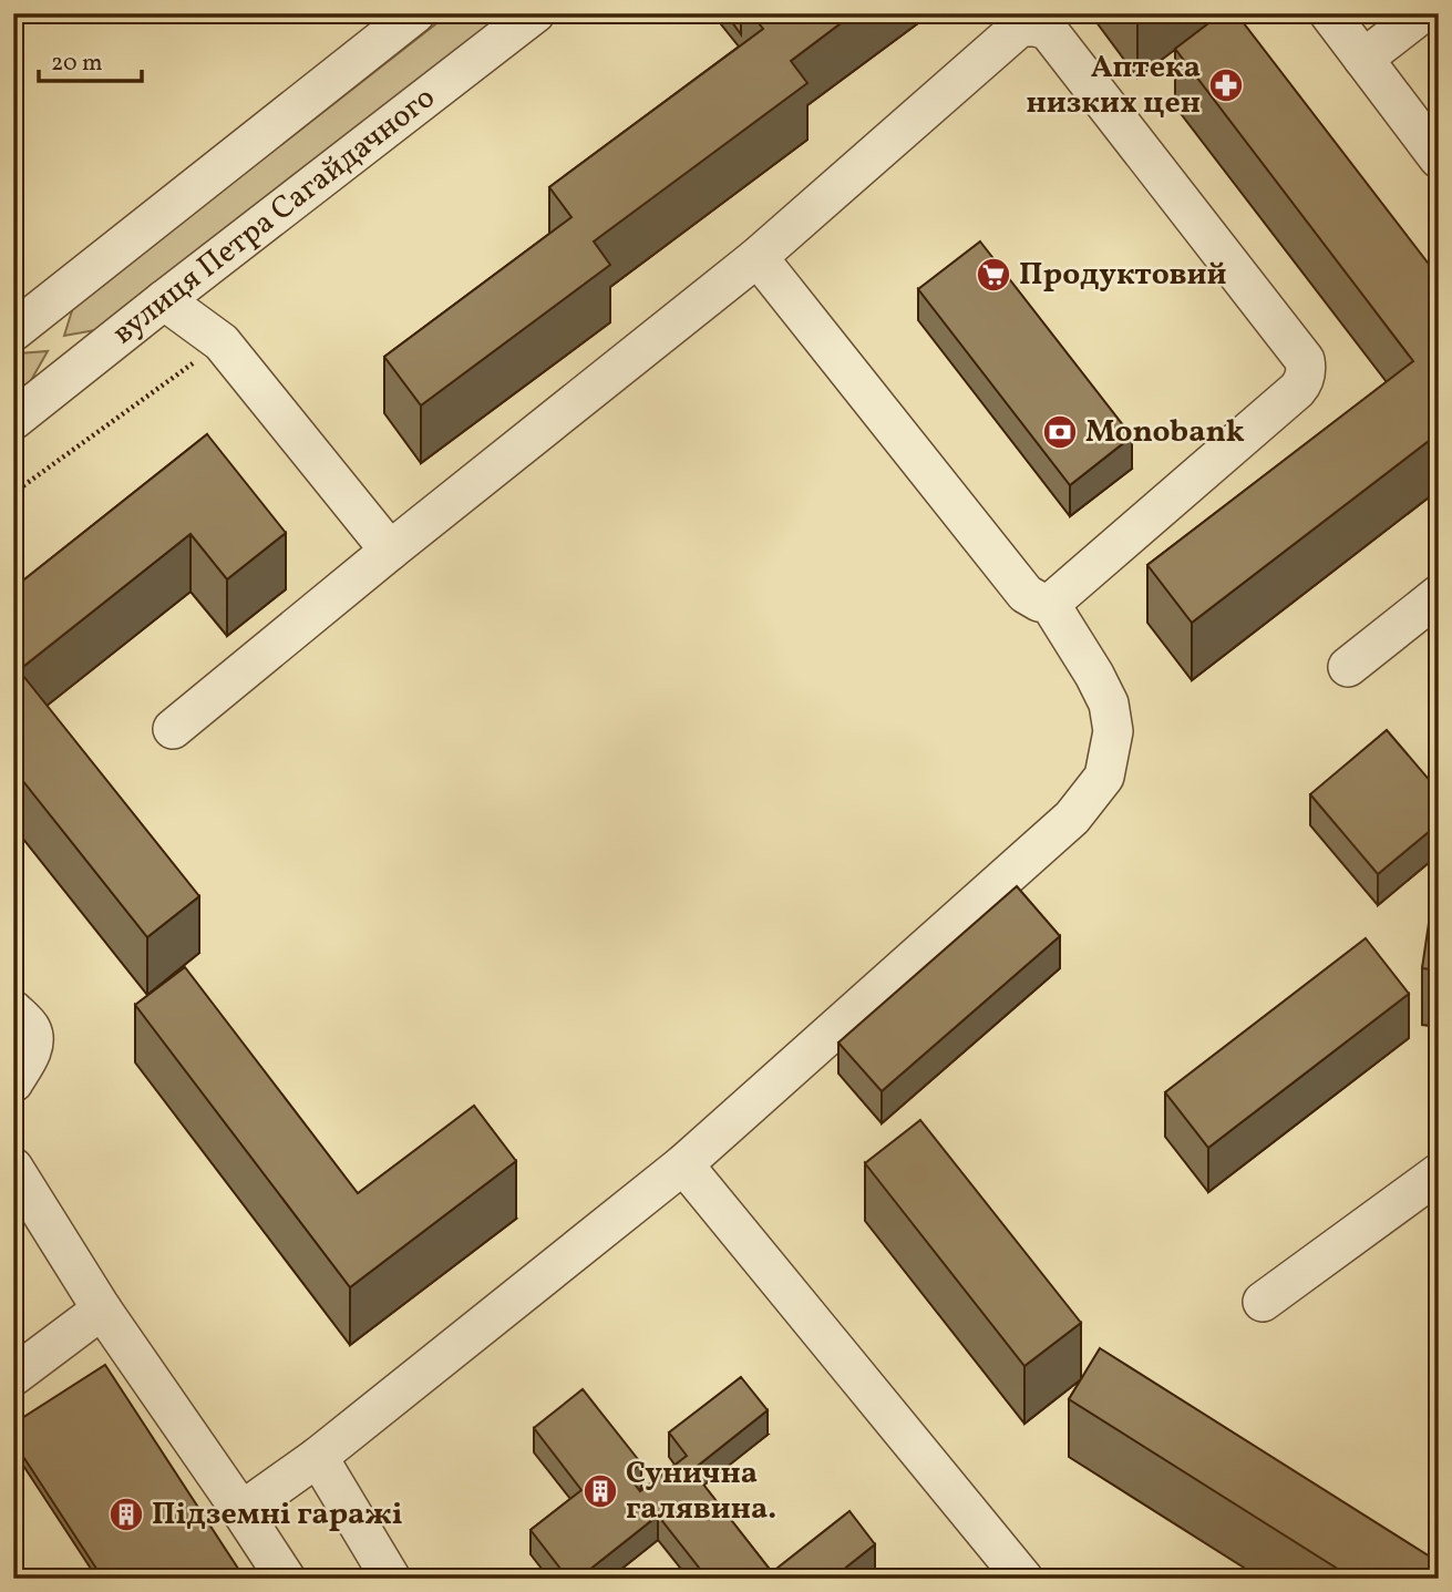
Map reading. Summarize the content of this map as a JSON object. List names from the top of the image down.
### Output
{
  "streets": {
    "street": ["вулиця Петра Сагайдачного"]
  },
  "places": {
    "pharmacy": ["Аптека низких цен"],
    "supermarket": ["Продуктовий"],
    "bank": ["Monobank"],
    "building": ["Сунична галявина.", "Підземні гаражі"]
  },
  "scale_bar": "20 m"
}
